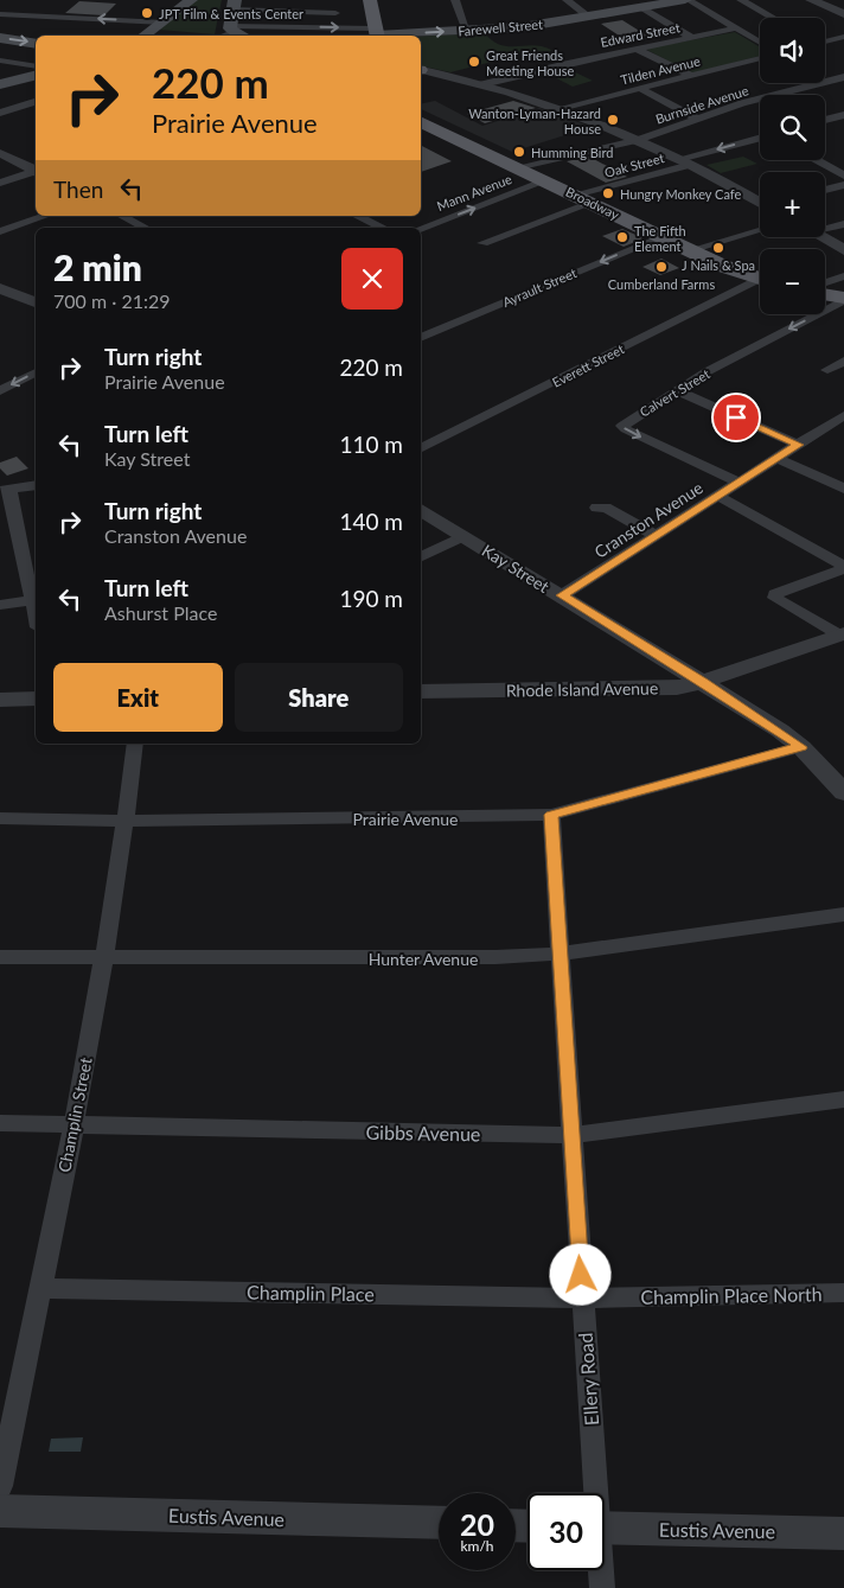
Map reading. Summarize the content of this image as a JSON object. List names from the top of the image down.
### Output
{
  "streets": {
    "main road": ["Farewell Street", "Broadway"],
    "street": [
      "Edward Street",
      "Tilden Avenue",
      "Burnside Avenue",
      "Oak Street",
      "Mann Avenue",
      "Ayrault Street",
      "Everett Street",
      "Calvert Street",
      "Cranston Avenue",
      "Kay Street",
      "Rhode Island Avenue",
      "Prairie Avenue",
      "Hunter Avenue",
      "Champlin Street",
      "Gibbs Avenue",
      "Champlin Place",
      "Champlin Place North",
      "Ellery Road",
      "Eustis Avenue"
    ]
  },
  "crossings": [
    ["Burnside Avenue", "Broadway"],
    ["Oak Street", "Broadway"],
    ["Mann Avenue", "Broadway"],
    ["Broadway", "Ayrault Street"],
    ["Calvert Street", "Cranston Avenue"],
    ["Cranston Avenue", "Kay Street"],
    ["Kay Street", "Rhode Island Avenue"],
    ["Kay Street", "Prairie Avenue"],
    ["Prairie Avenue", "Champlin Street"],
    ["Prairie Avenue", "Ellery Road"],
    ["Hunter Avenue", "Champlin Street"],
    ["Hunter Avenue", "Ellery Road"],
    ["Champlin Street", "Gibbs Avenue"],
    ["Champlin Street", "Champlin Place"],
    ["Gibbs Avenue", "Ellery Road"],
    ["Champlin Place", "Champlin Place North"],
    ["Champlin Place", "Ellery Road"],
    ["Champlin Place North", "Ellery Road"]
  ],
  "one_way": ["Mann Avenue", "Ayrault Street"],
  "places": [
    "JPT Film & Events Center",
    "Great Friends Meeting House",
    "Wanton-Lyman-Hazard House",
    "Humming Bird",
    "Hungry Monkey Cafe",
    "The Fifth Element",
    "J Nails & Spa",
    "Cumberland Farms"
  ],
  "page": {
    "map_buttons": ["+", "−"],
    "turn": ["220 m", "Prairie Avenue"],
    "then": "Then",
    "heading": ["2 min", "700 m · 21:29"],
    "list": [
      {
        "name": "Turn right",
        "note": "Prairie Avenue",
        "value": "220 m"
      },
      {
        "name": "Turn left",
        "note": "Kay Street",
        "value": "110 m"
      },
      {
        "name": "Turn right",
        "note": "Cranston Avenue",
        "value": "140 m"
      },
      {
        "name": "Turn left",
        "note": "Ashurst Place",
        "value": "190 m"
      }
    ],
    "buttons": ["Exit", "Share"],
    "speed": "20 km/h",
    "limit": "30"
  }
}
